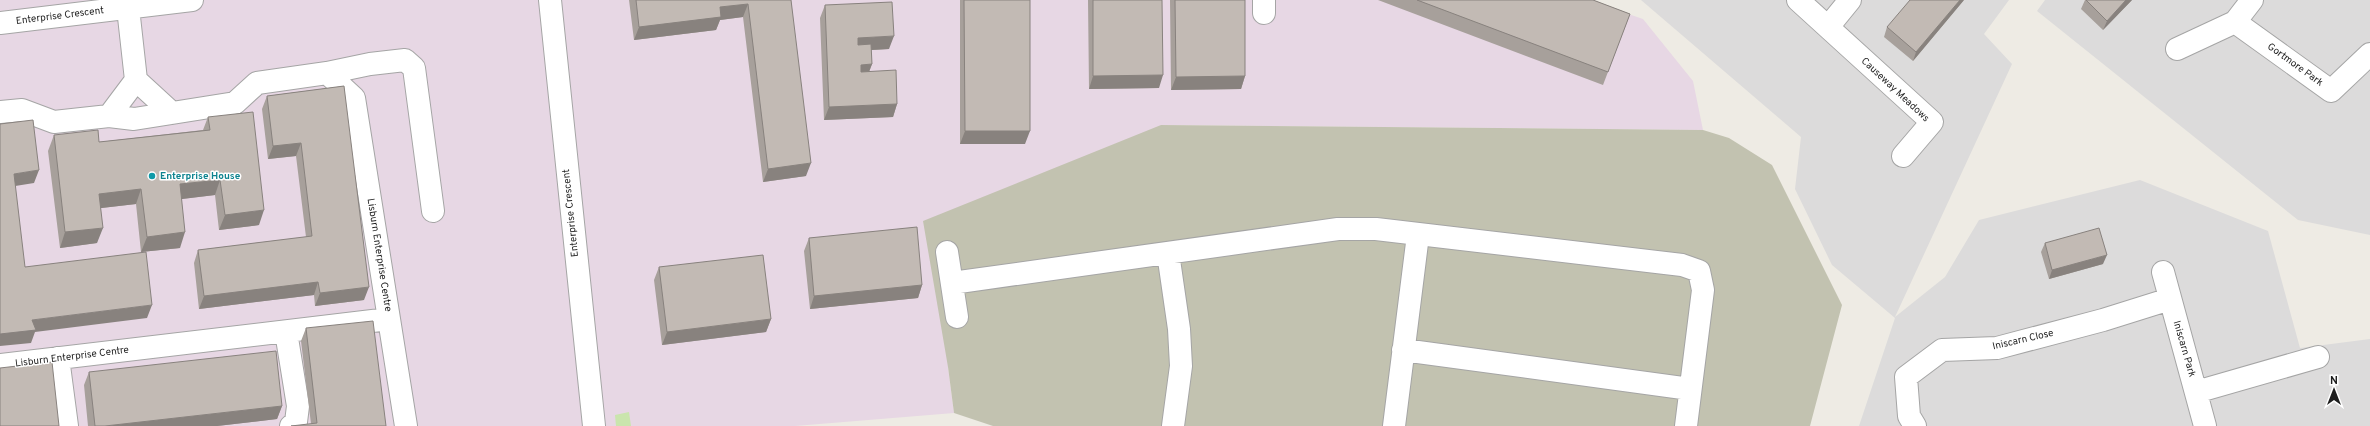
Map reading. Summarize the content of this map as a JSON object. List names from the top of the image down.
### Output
{
  "streets": {
    "street": [
      "Enterprise Crescent",
      "Gortmore Park",
      "Causeway Meadows",
      "Lisburn Enterprise Centre",
      "Iniscarn Close",
      "Iniscarn Park"
    ]
  },
  "crossings": [
    ["Iniscarn Close", "Iniscarn Park"]
  ],
  "places": ["Enterprise House"],
  "north": "top"
}
